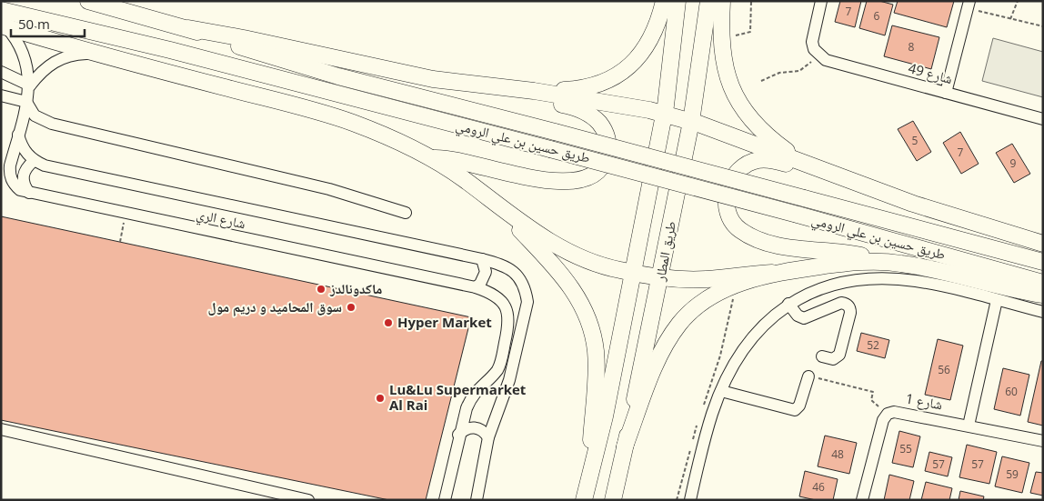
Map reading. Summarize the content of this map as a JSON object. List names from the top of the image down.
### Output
{
  "streets": {
    "highway": ["طريق حسين بن علي الرومي", "طريق المطار"],
    "street": ["شارع 49", "شارع الري", "شارع 1"]
  },
  "places": [
    "ماكدونالدز",
    "سوق المحاميد و دريم مول",
    "Hyper Market",
    "Lu&Lu Supermarket Al Rai"
  ],
  "house_numbers": [
    "7",
    "6",
    "8",
    "5",
    "7",
    "9",
    "52",
    "56",
    "60",
    "55",
    "48",
    "57",
    "57",
    "59",
    "46"
  ],
  "scale_bar": "50 m"
}
